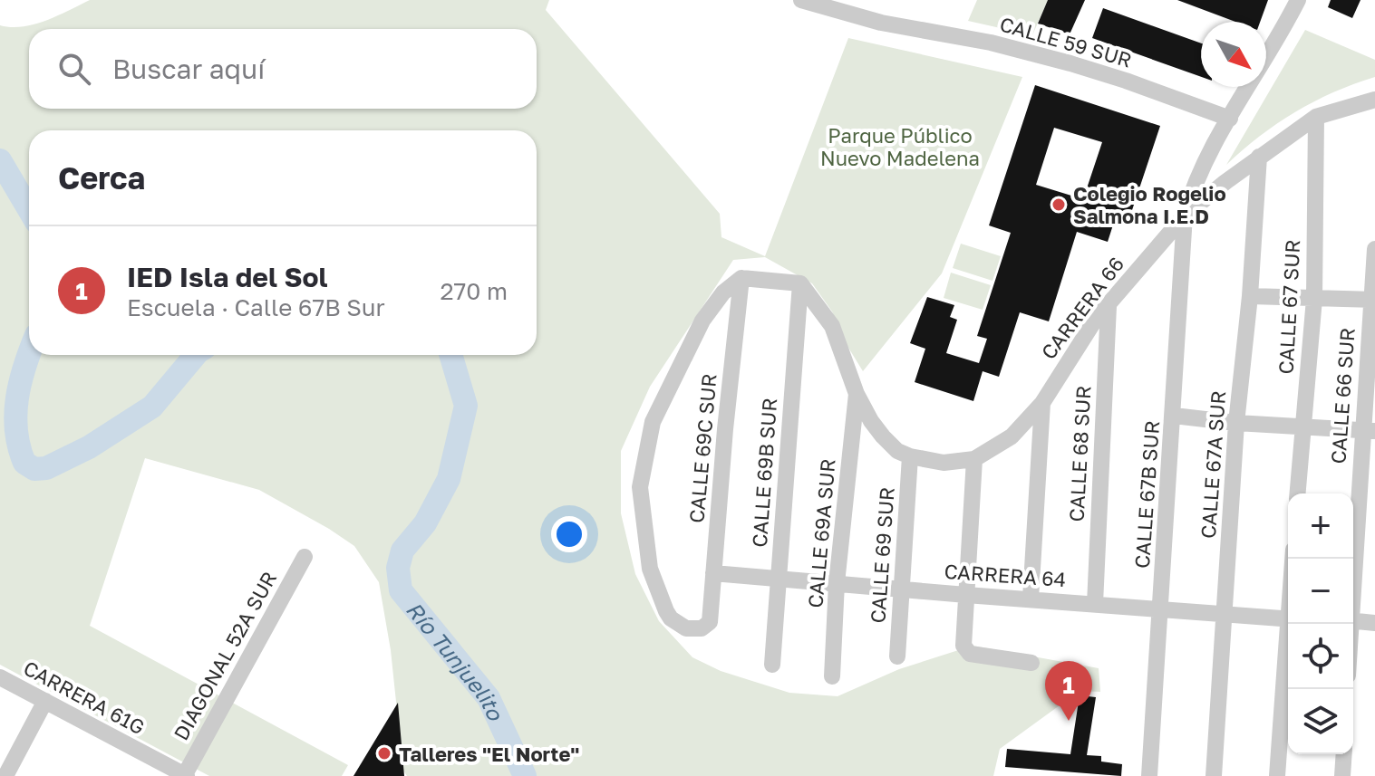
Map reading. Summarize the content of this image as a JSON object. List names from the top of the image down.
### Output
{
  "streets": {
    "street": [
      "CALLE 59 SUR",
      "CALLE 67 SUR",
      "CARRERA 66",
      "CALLE 66 SUR",
      "CALLE 69C SUR",
      "CALLE 68 SUR",
      "CALLE 67A SUR",
      "CALLE 69B SUR",
      "CALLE 67B SUR",
      "CALLE 69A SUR",
      "CALLE 69 SUR",
      "CARRERA 64",
      "DIAGONAL 52A SUR",
      "CARRERA 61G"
    ]
  },
  "crossings": [
    ["CALLE 67 SUR", "CARRERA 66"],
    ["CARRERA 66", "CALLE 68 SUR"],
    ["CARRERA 66", "CALLE 67A SUR"],
    ["CARRERA 66", "CALLE 67B SUR"],
    ["CALLE 69C SUR", "CARRERA 64"],
    ["CALLE 68 SUR", "CARRERA 64"],
    ["CALLE 67A SUR", "CARRERA 64"],
    ["CALLE 69B SUR", "CARRERA 64"],
    ["CALLE 67B SUR", "CARRERA 64"],
    ["CALLE 69A SUR", "CARRERA 64"],
    ["CALLE 69 SUR", "CARRERA 64"],
    ["DIAGONAL 52A SUR", "CARRERA 61G"]
  ],
  "water": ["Río Tunjuelito"],
  "parks": ["Parque Público Nuevo Madelena"],
  "places": ["Colegio Rogelio Salmona I.E.D", "Talleres \"El Norte\""],
  "north": "bottom right",
  "page": {
    "search": "Buscar aquí",
    "heading": "Cerca",
    "list": [
      {
        "mark": "1",
        "name": "IED Isla del Sol",
        "note": "Escuela · Calle 67B Sur",
        "value": "270 m"
      }
    ],
    "map_buttons": ["+", "−"],
    "pins": "1"
  }
}
